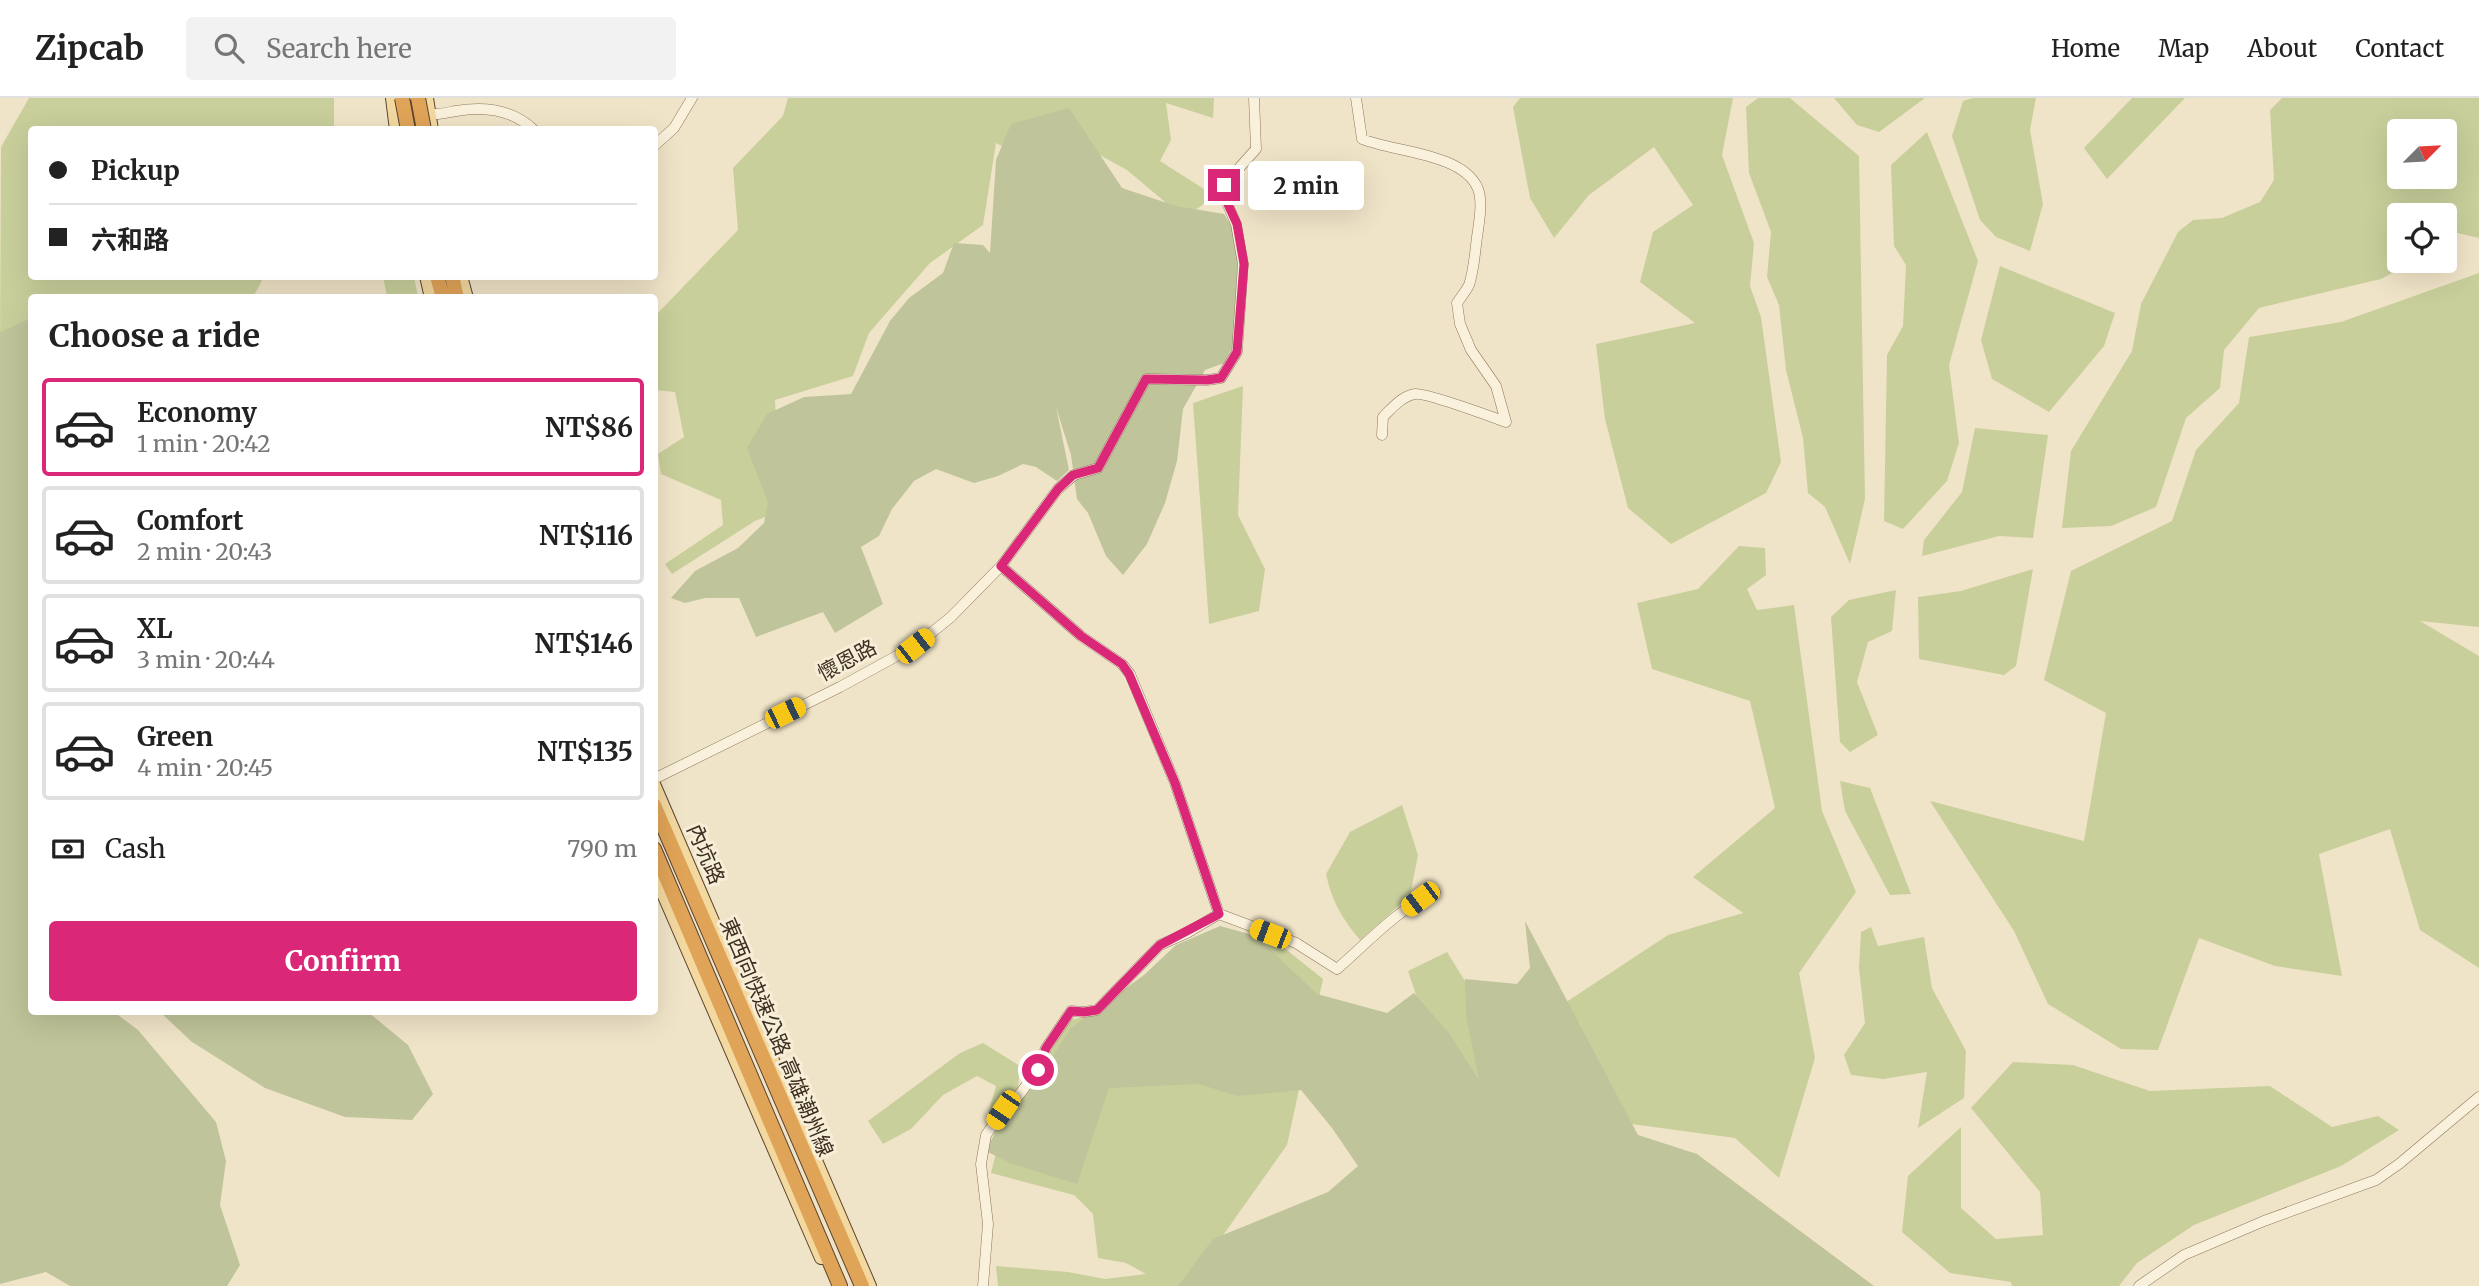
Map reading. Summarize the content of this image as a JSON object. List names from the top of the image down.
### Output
{
  "streets": {
    "highway": ["東西向快速公路 高雄潮州線"],
    "main road": ["內坑路"],
    "street": ["懷恩路"]
  },
  "north": "top right",
  "page": {
    "header": "Zipcab",
    "search": "Search here",
    "nav": [
      "Home",
      "Map",
      "About",
      "Contact"
    ],
    "banner": ["Pickup", "六和路"],
    "bubble": "2 min",
    "heading": "Choose a ride",
    "list": [
      {
        "name": "Economy",
        "note": "1 min · 20:42",
        "value": "NT$86"
      },
      {
        "name": "Comfort",
        "note": "2 min · 20:43",
        "value": "NT$116"
      },
      {
        "name": "XL",
        "note": "3 min · 20:44",
        "value": "NT$146"
      },
      {
        "name": "Green",
        "note": "4 min · 20:45",
        "value": "NT$135"
      }
    ],
    "pay": ["Cash", "790 m"],
    "buttons": "Confirm"
  }
}
